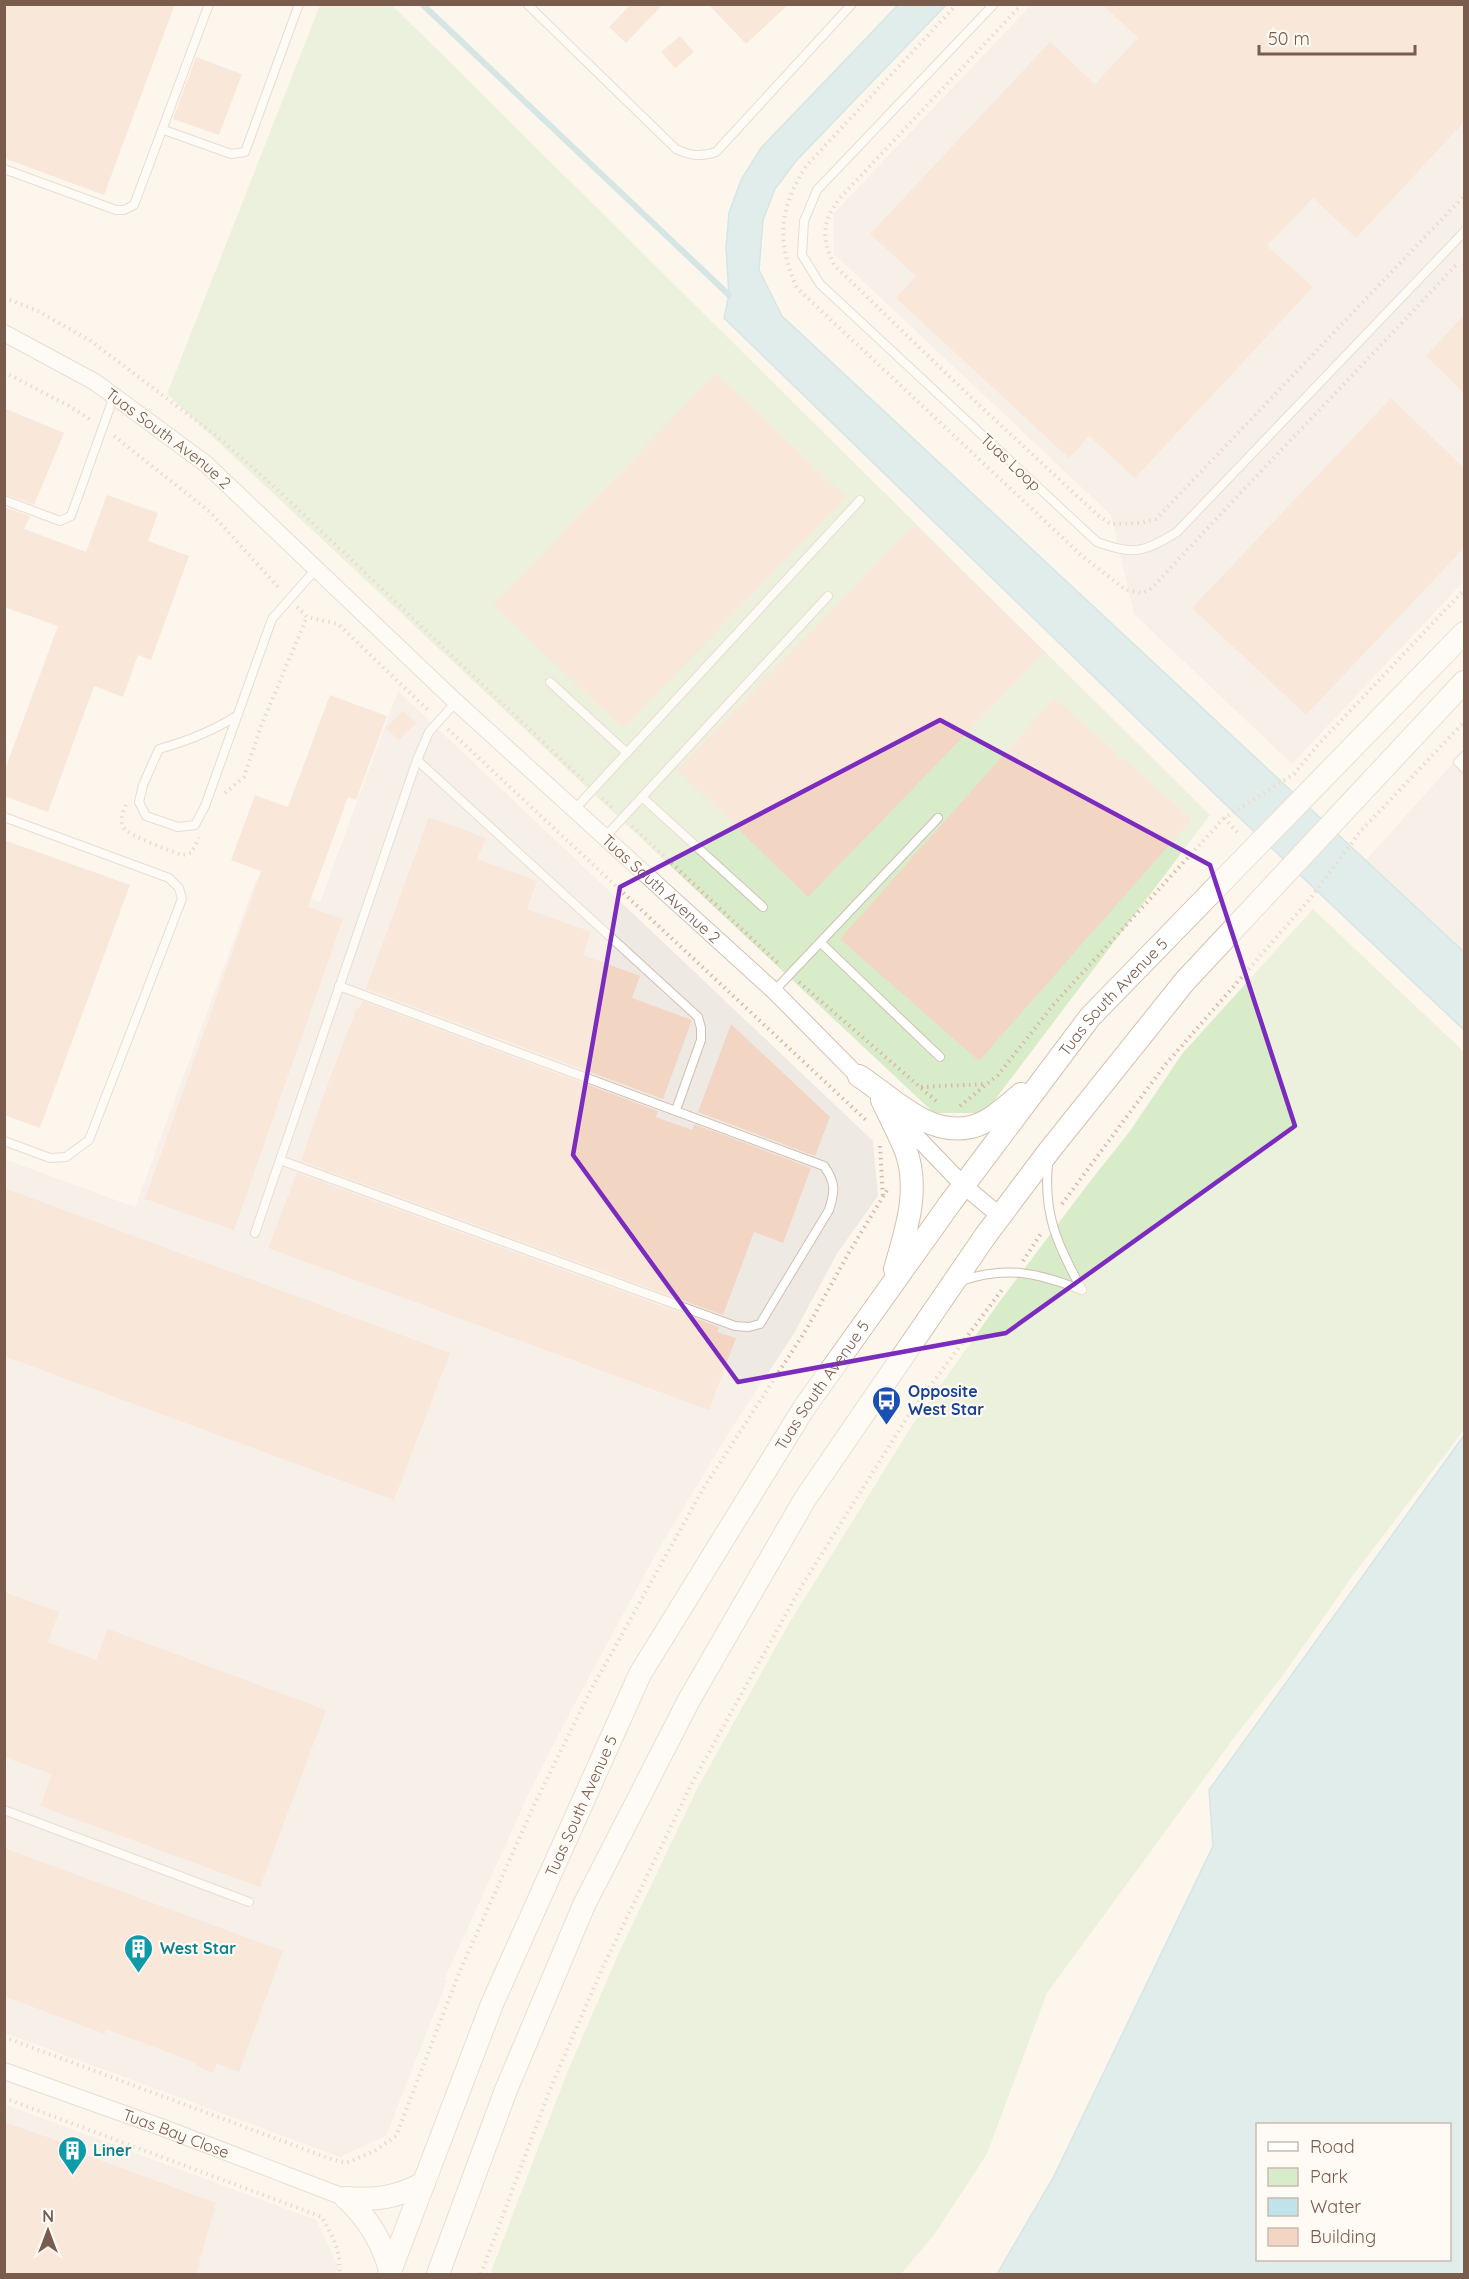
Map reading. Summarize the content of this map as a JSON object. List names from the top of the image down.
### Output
{
  "streets": {
    "street": ["Tuas South Avenue 2", "Tuas South Avenue 5", "Tuas Bay Close"],
    "lane": ["Tuas Loop"]
  },
  "crossings": [
    ["Tuas South Avenue 2", "Tuas South Avenue 5"]
  ],
  "places": {
    "bus stop": ["Opposite West Star"],
    "building": ["West Star", "Liner"]
  },
  "legend": [
    "Road",
    "Park",
    "Water",
    "Building"
  ],
  "scale_bar": "50 m",
  "north": "top"
}
